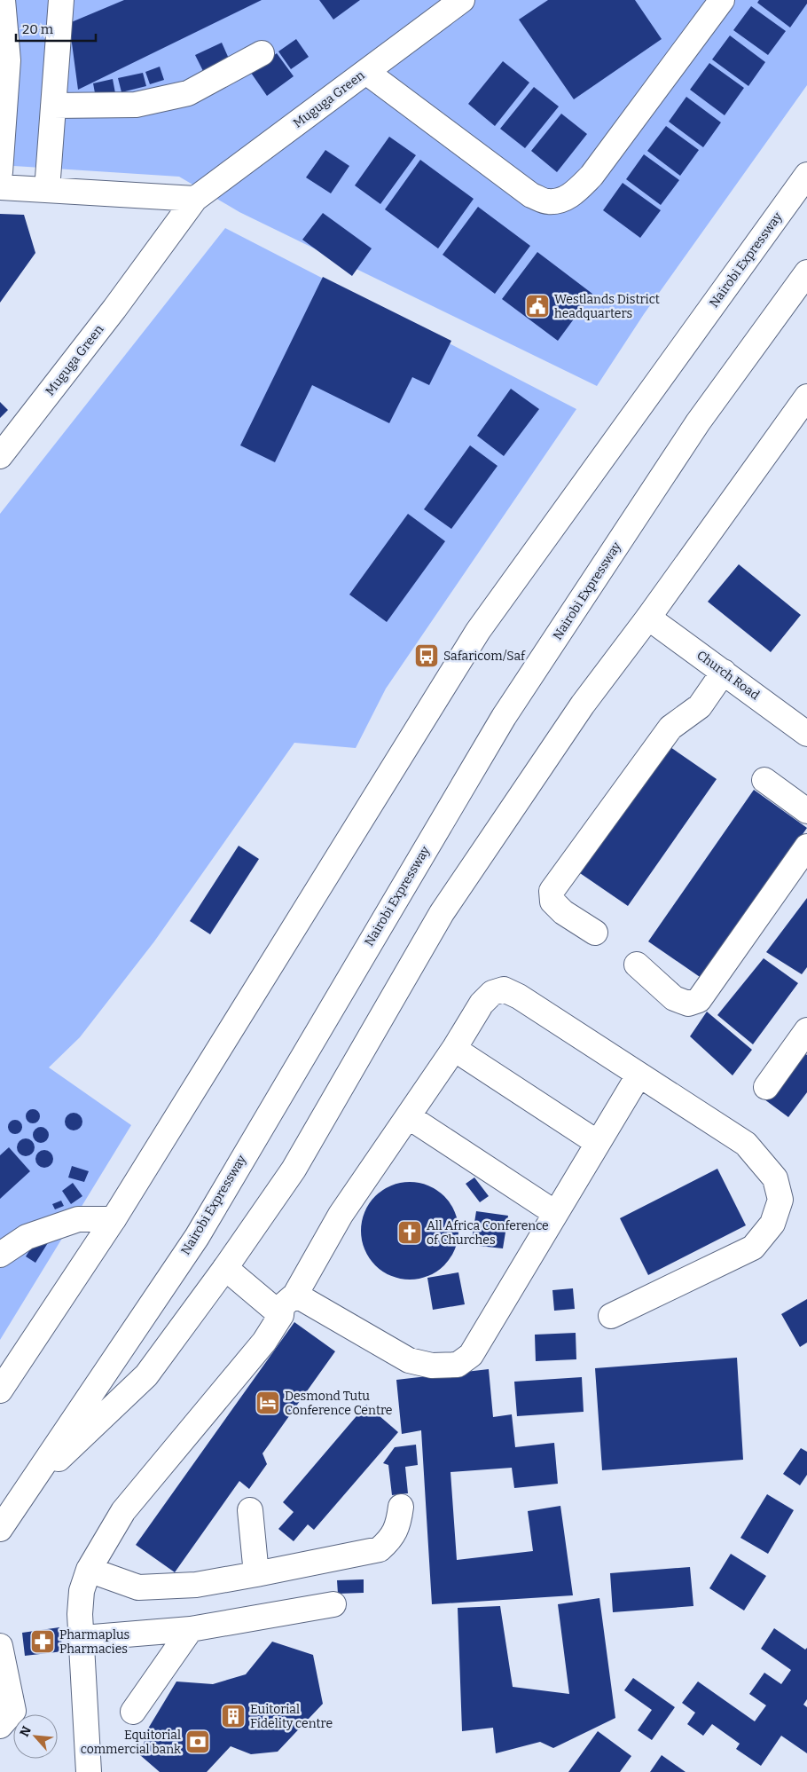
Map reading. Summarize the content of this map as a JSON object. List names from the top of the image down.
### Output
{
  "streets": {
    "main road": ["Muguga Green", "Nairobi Expressway", "Church Road"]
  },
  "places": {
    "public building": ["Westlands District headquarters"],
    "bus stop": ["Safaricom/Saf"],
    "church": ["All Africa Conference of Churches"],
    "hotel": ["Desmond Tutu Conference Centre"],
    "pharmacy": ["Pharmaplus Pharmacies"],
    "building": ["Euitorial Fidelity centre"],
    "bank": ["Equitorial commercial bank"]
  },
  "scale_bar": "20 m",
  "north": "top left"
}
